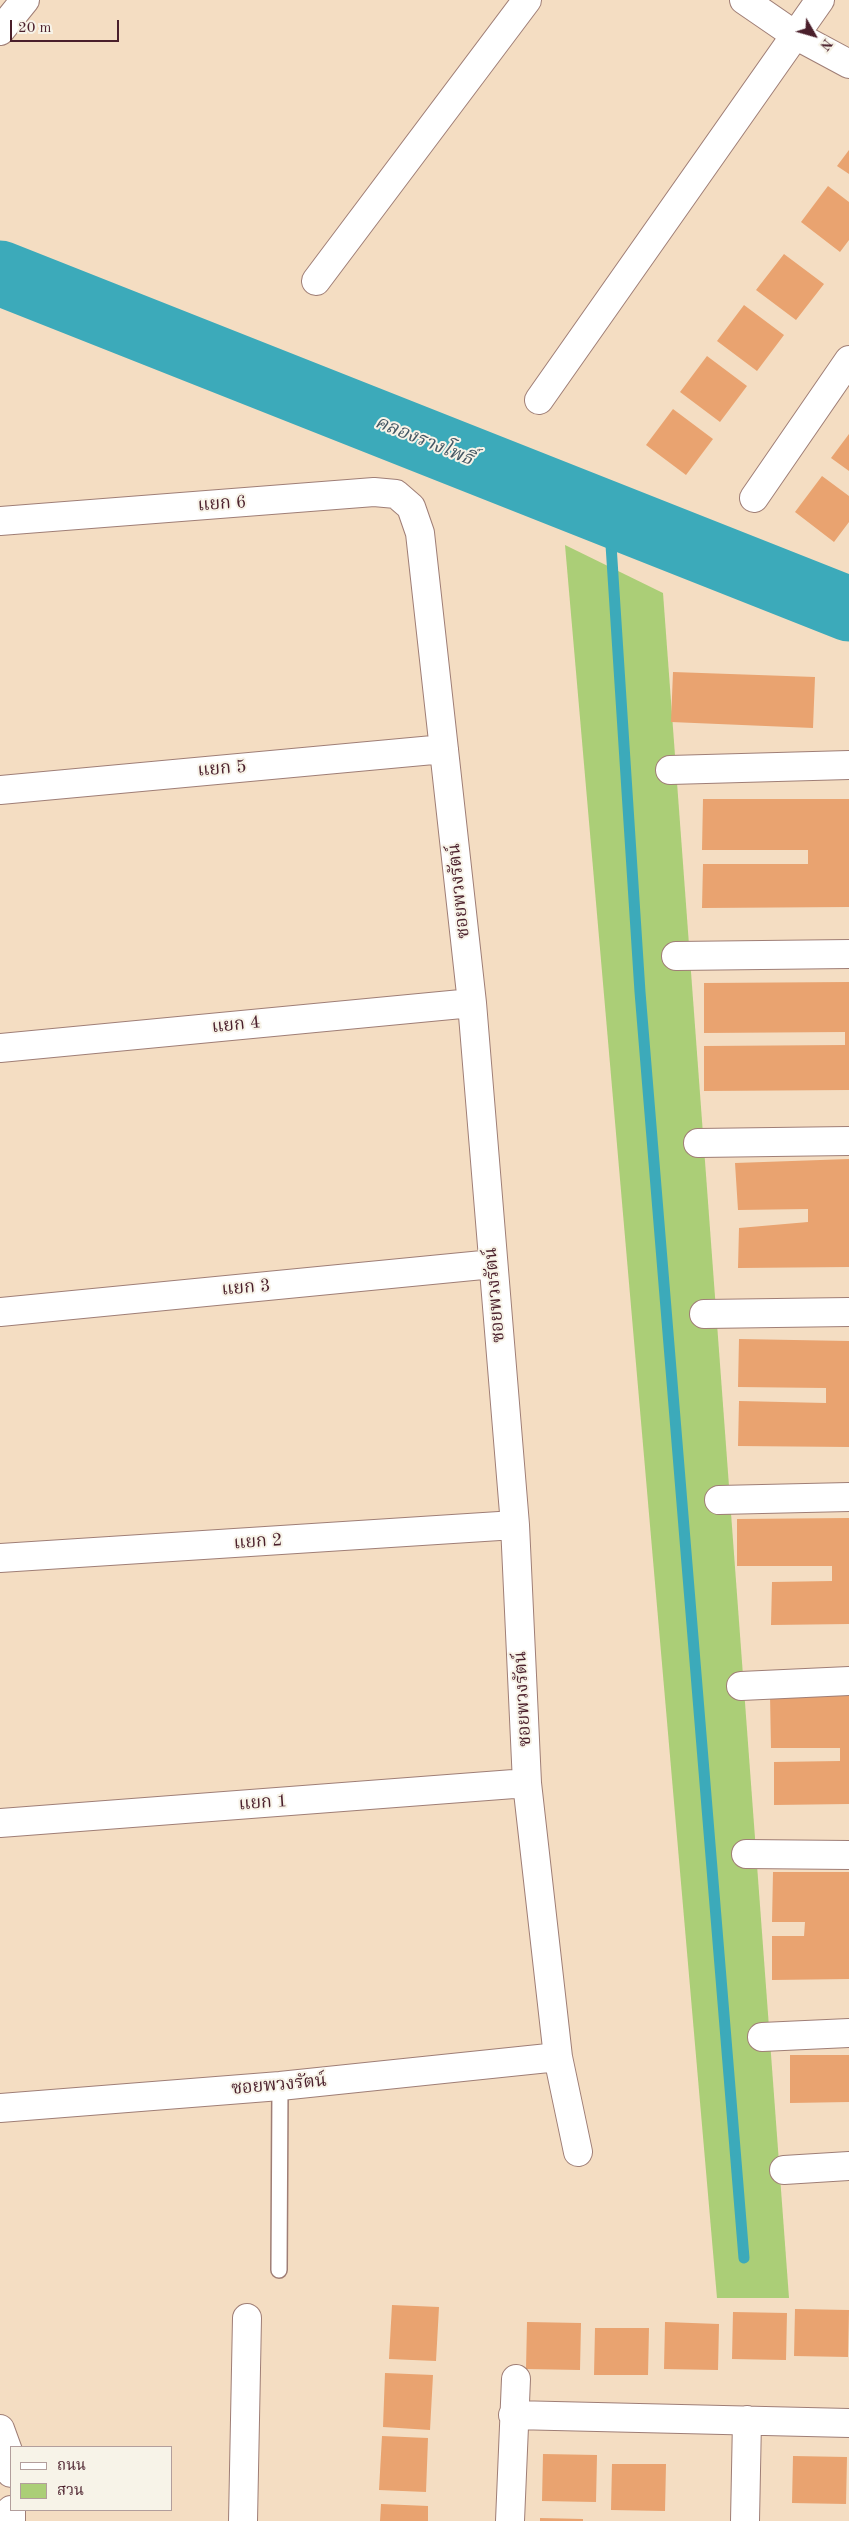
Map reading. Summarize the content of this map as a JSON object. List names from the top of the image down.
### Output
{
  "streets": {
    "street": [
      "แยก 6",
      "แยก 5",
      "ซอยพวงรัตน์",
      "แยก 4",
      "แยก 3",
      "แยก 2",
      "แยก 1"
    ]
  },
  "crossings": [
    ["แยก 6", "ซอยพวงรัตน์"],
    ["แยก 5", "ซอยพวงรัตน์"],
    ["ซอยพวงรัตน์", "แยก 4"],
    ["ซอยพวงรัตน์", "แยก 3"],
    ["ซอยพวงรัตน์", "แยก 2"],
    ["ซอยพวงรัตน์", "แยก 1"]
  ],
  "water": ["คลองรางโพธิ์"],
  "legend": ["ถนน", "สวน"],
  "scale_bar": "20 m",
  "north": "bottom right"
}
